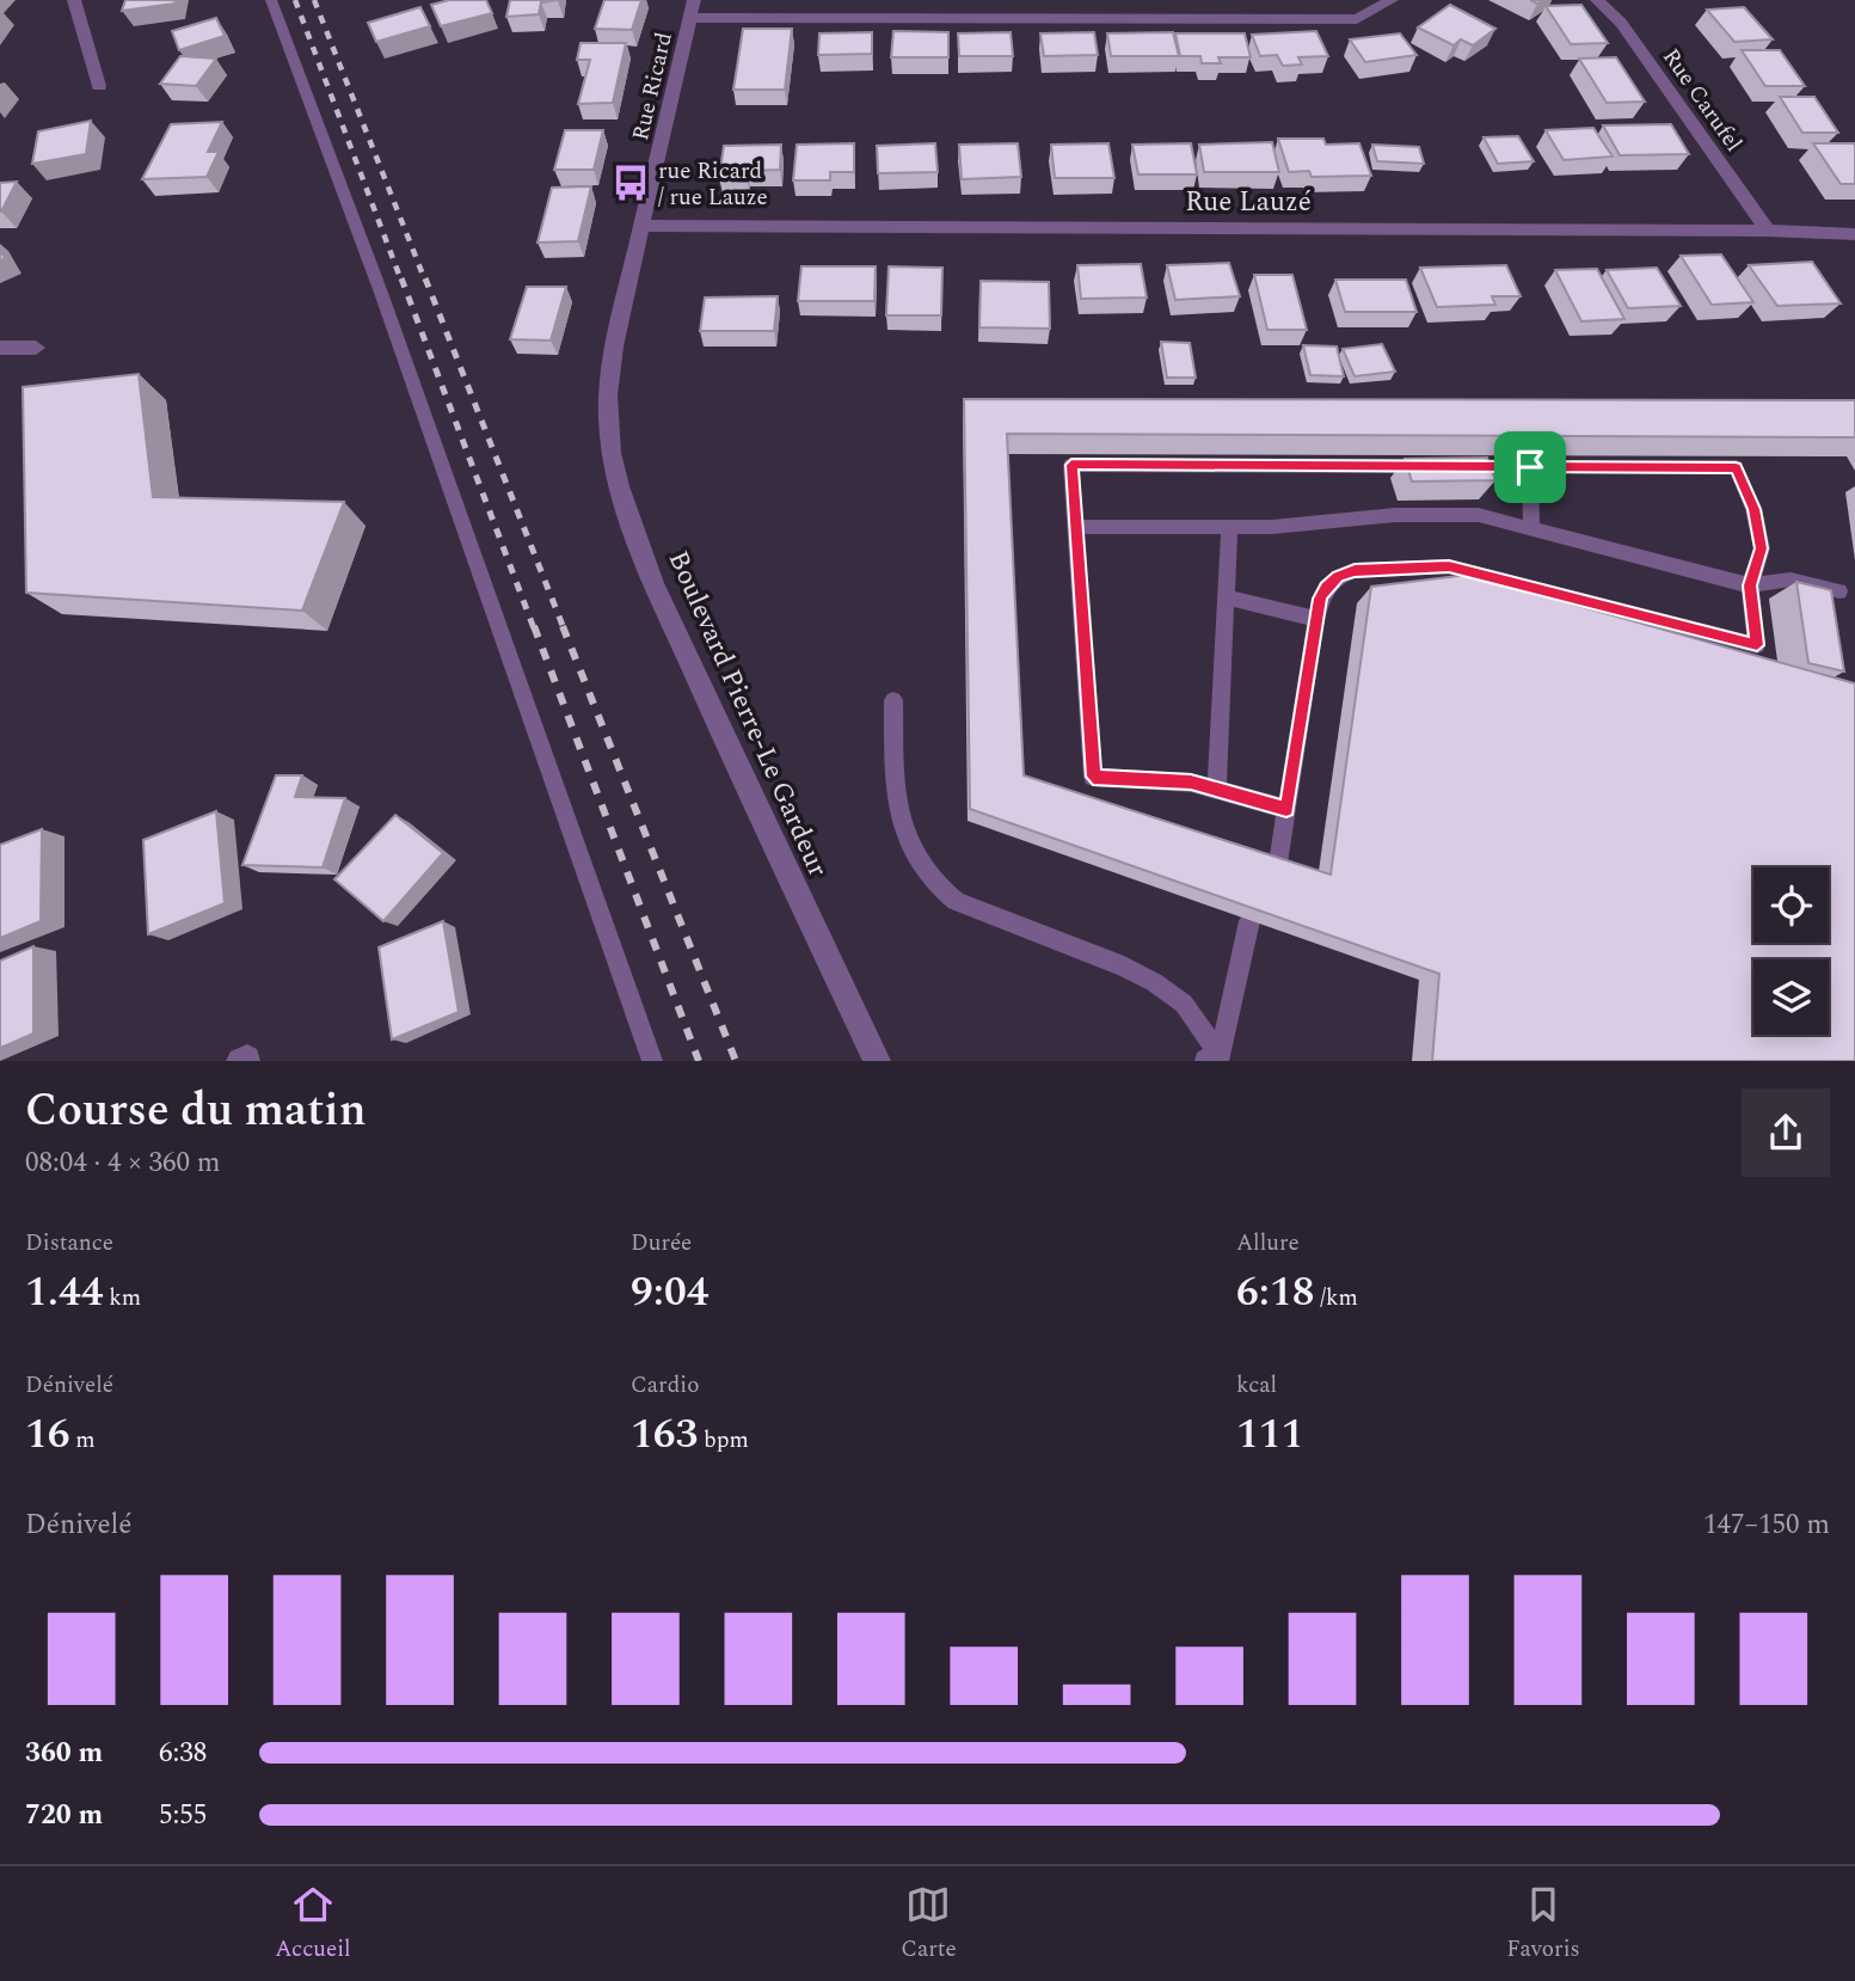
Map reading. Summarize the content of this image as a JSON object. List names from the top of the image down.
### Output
{
  "streets": {
    "street": [
      "Rue Ricard",
      "Rue Carufel",
      "Rue Lauzé",
      "Boulevard Pierre-Le Gardeur"
    ]
  },
  "crossings": [
    ["Rue Ricard", "Rue Lauzé"],
    ["Rue Ricard", "Boulevard Pierre-Le Gardeur"],
    ["Rue Carufel", "Rue Lauzé"]
  ],
  "places": {
    "bus stop": ["rue Ricard / rue Lauze"]
  },
  "page": {
    "heading": ["Course du matin", "08:04 · 4 × 360 m"],
    "stats": [
      ["Distance", "1.44 km"],
      ["Durée", "9:04"],
      ["Allure", "6:18 /km"],
      ["Dénivelé", "16 m"],
      ["Cardio", "163 bpm"],
      ["kcal", "111"]
    ],
    "chart": ["Dénivelé", "147–150 m"],
    "list": [
      {
        "name": "360 m",
        "note": "6:38"
      },
      {
        "name": "720 m",
        "note": "5:55"
      }
    ],
    "tabs": ["Accueil", "Carte", "Favoris"]
  }
}
